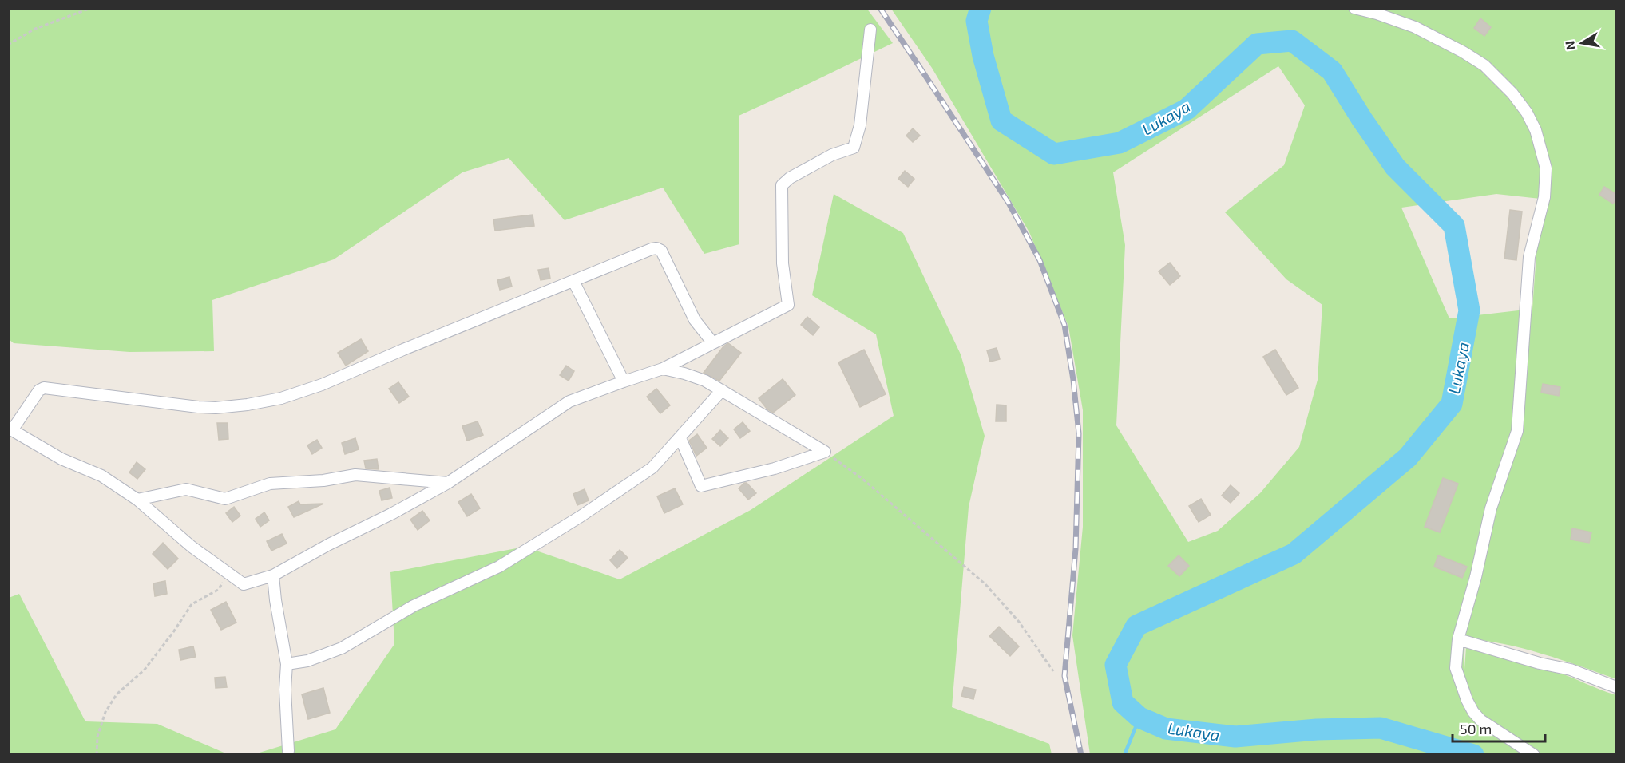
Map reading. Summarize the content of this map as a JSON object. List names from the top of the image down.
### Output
{
  "water": ["Lukaya"],
  "scale_bar": "50 m",
  "north": "left"
}
